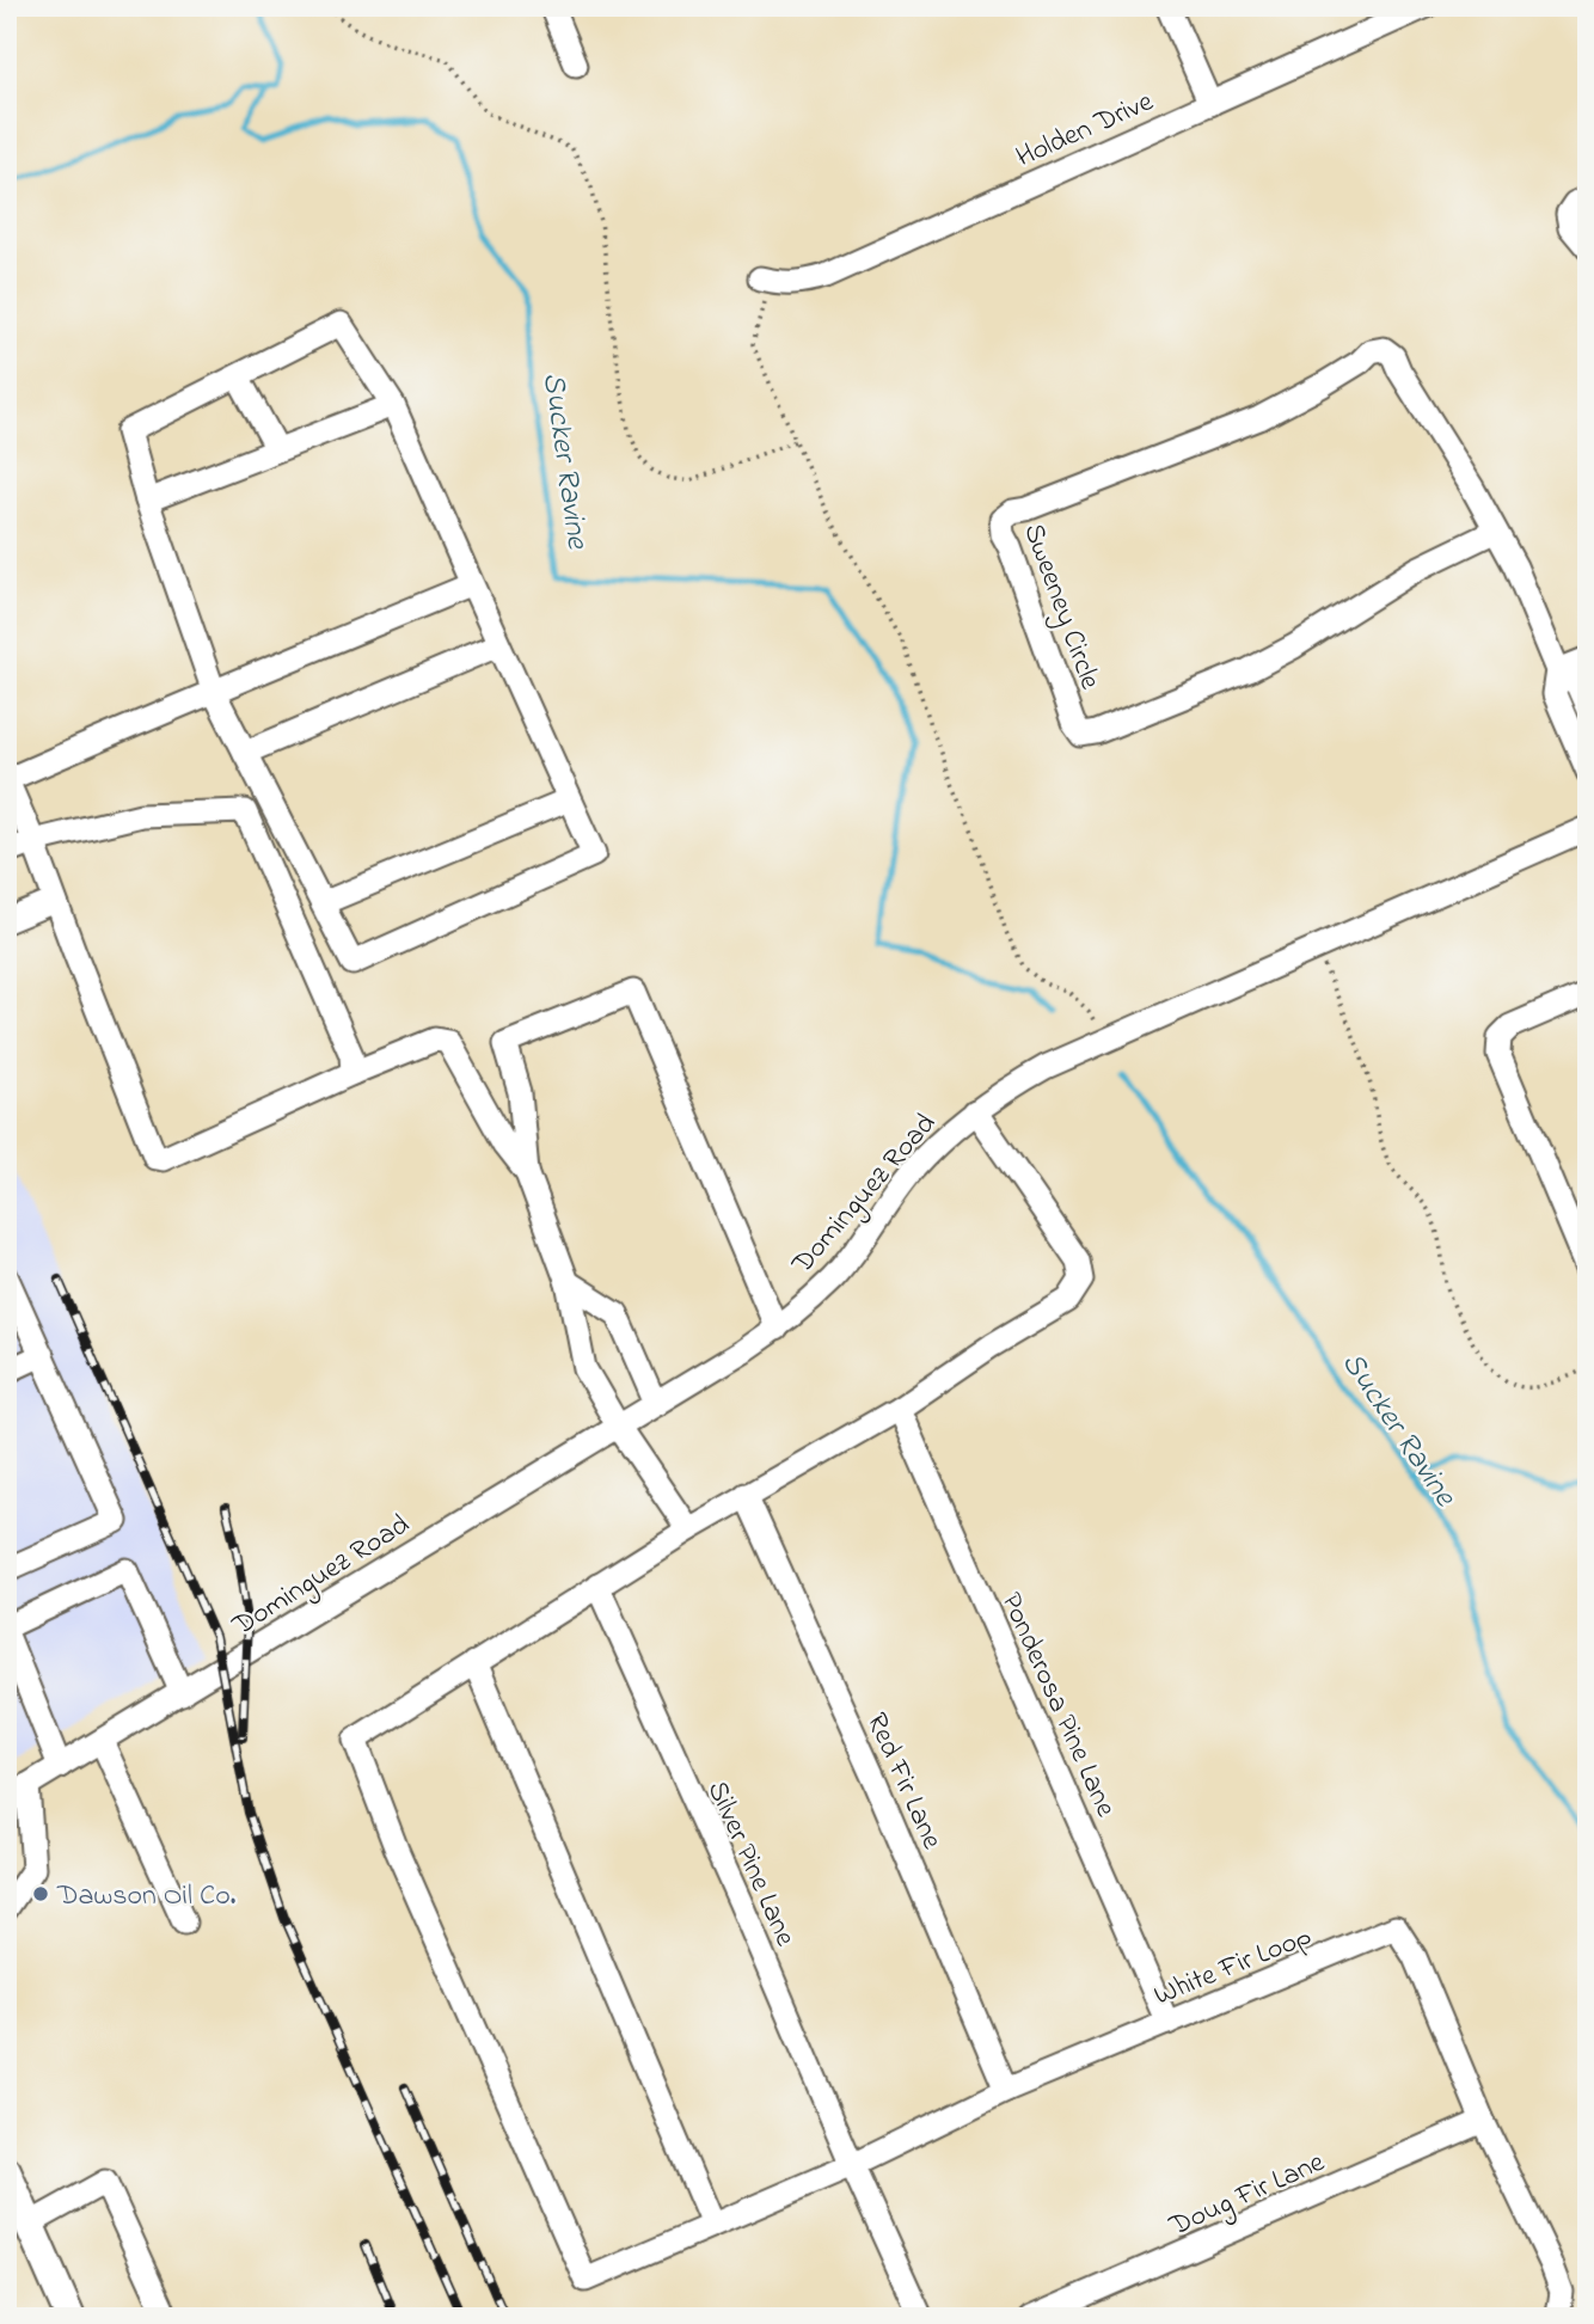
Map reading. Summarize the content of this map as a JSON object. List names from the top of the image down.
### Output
{
  "streets": {
    "street": [
      "Holden Drive",
      "Sweeney Circle",
      "Dominguez Road",
      "Ponderosa Pine Lane",
      "Red Fir Lane",
      "Silver Pine Lane",
      "White Fir Loop",
      "Doug Fir Lane"
    ]
  },
  "crossings": [
    ["Ponderosa Pine Lane", "White Fir Loop"],
    ["Red Fir Lane", "White Fir Loop"],
    ["Silver Pine Lane", "White Fir Loop"],
    ["White Fir Loop", "Doug Fir Lane"]
  ],
  "water": ["Sucker Ravine"],
  "places": ["Dawson Oil Co."]
}
